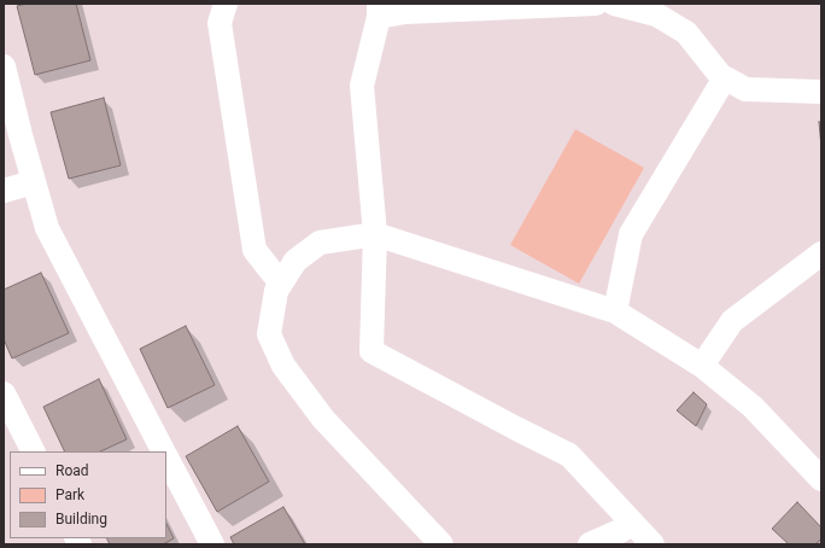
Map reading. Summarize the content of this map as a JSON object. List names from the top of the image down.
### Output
{
  "legend": ["Road", "Park", "Building"]
}
